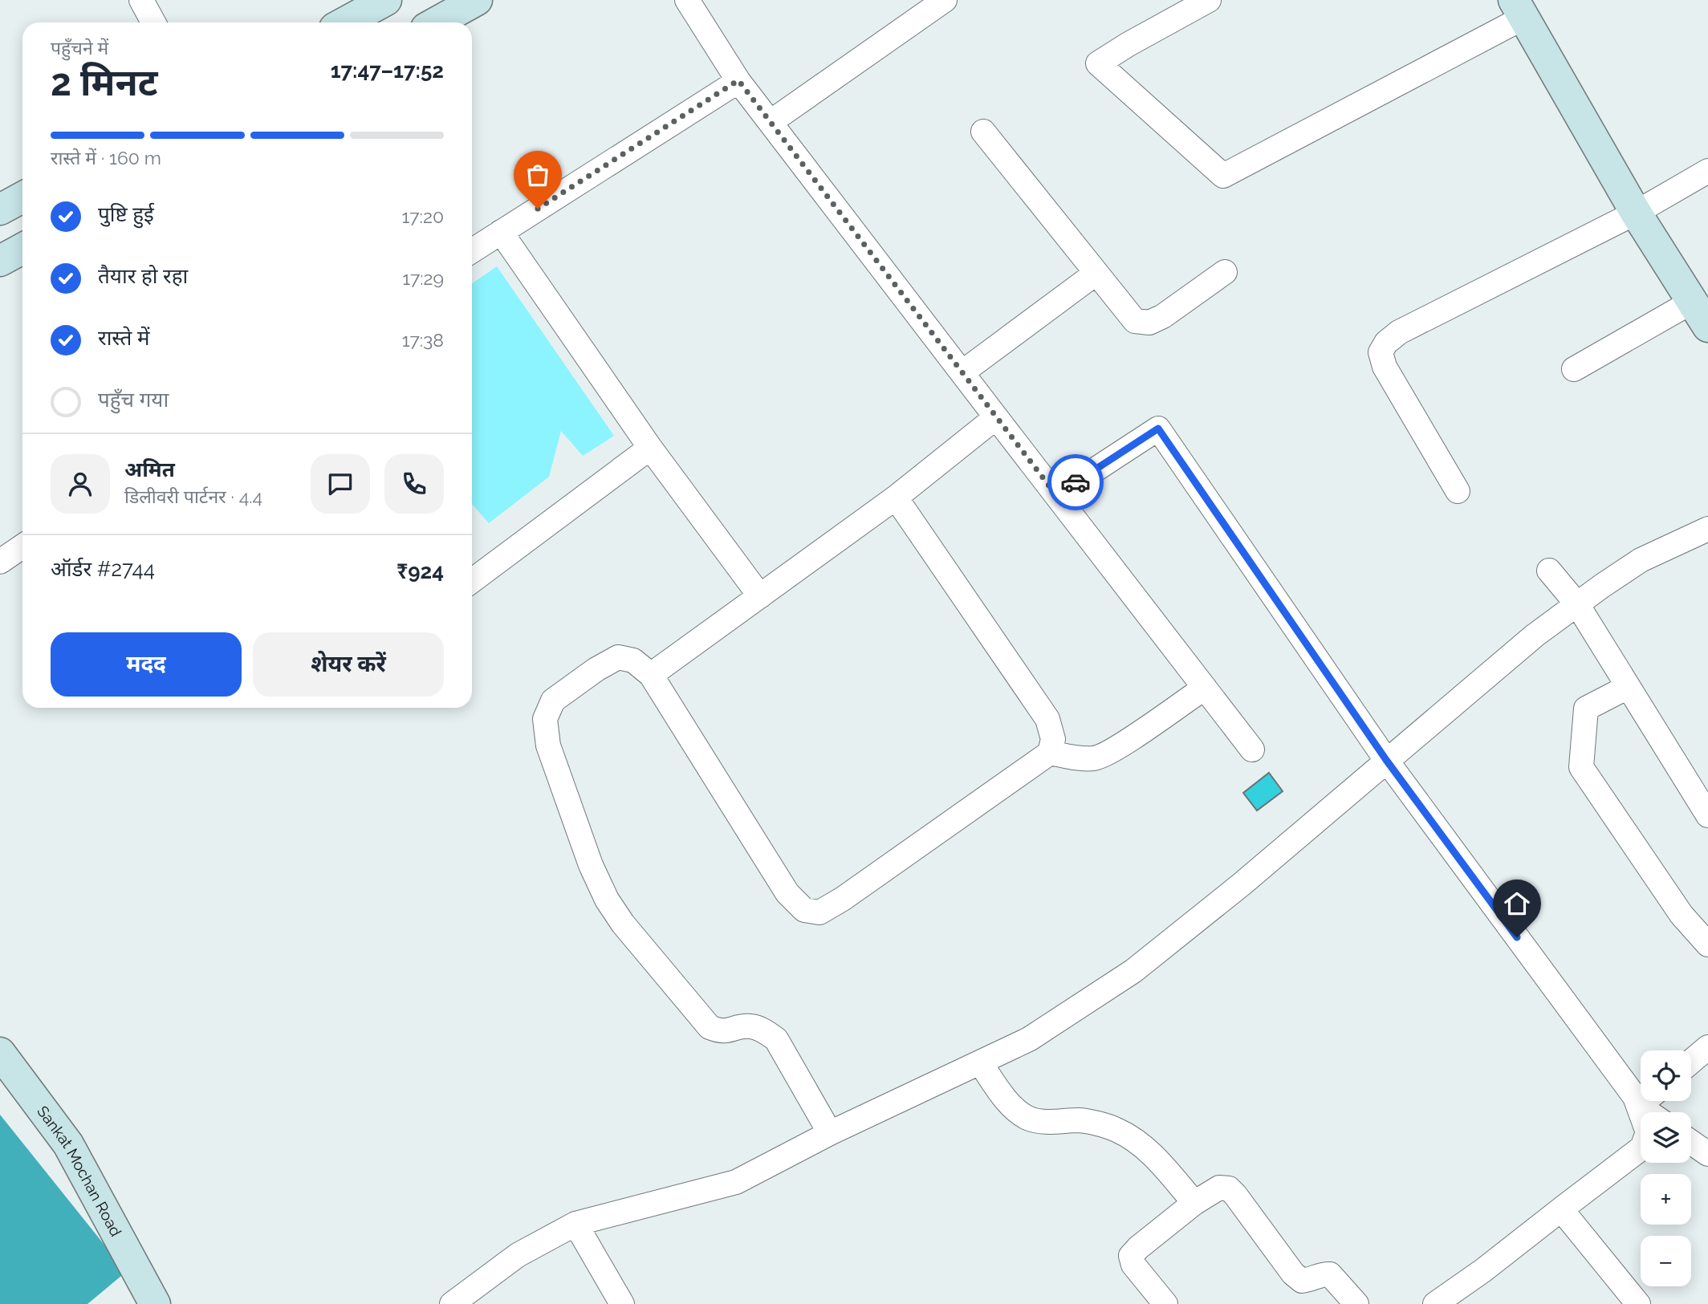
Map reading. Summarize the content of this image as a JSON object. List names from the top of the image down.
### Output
{
  "streets": {
    "street": ["Sankat Mochan Road"]
  },
  "page": {
    "heading": ["2 मिनट", "पहुँचने में", "17:47–17:52"],
    "panel": [
      "अमित",
      "डिलीवरी पार्टनर · 4.4",
      "ऑर्डर #2744",
      "₹924"
    ],
    "bar": "रास्ते में · 160 m",
    "list": [
      ["पुष्टि हुई", "17:20"],
      ["तैयार हो रहा", "17:29"],
      ["रास्ते में", "17:38"],
      "पहुँच गया"
    ],
    "buttons": ["मदद", "शेयर करें"],
    "map_buttons": ["+", "−"]
  }
}
